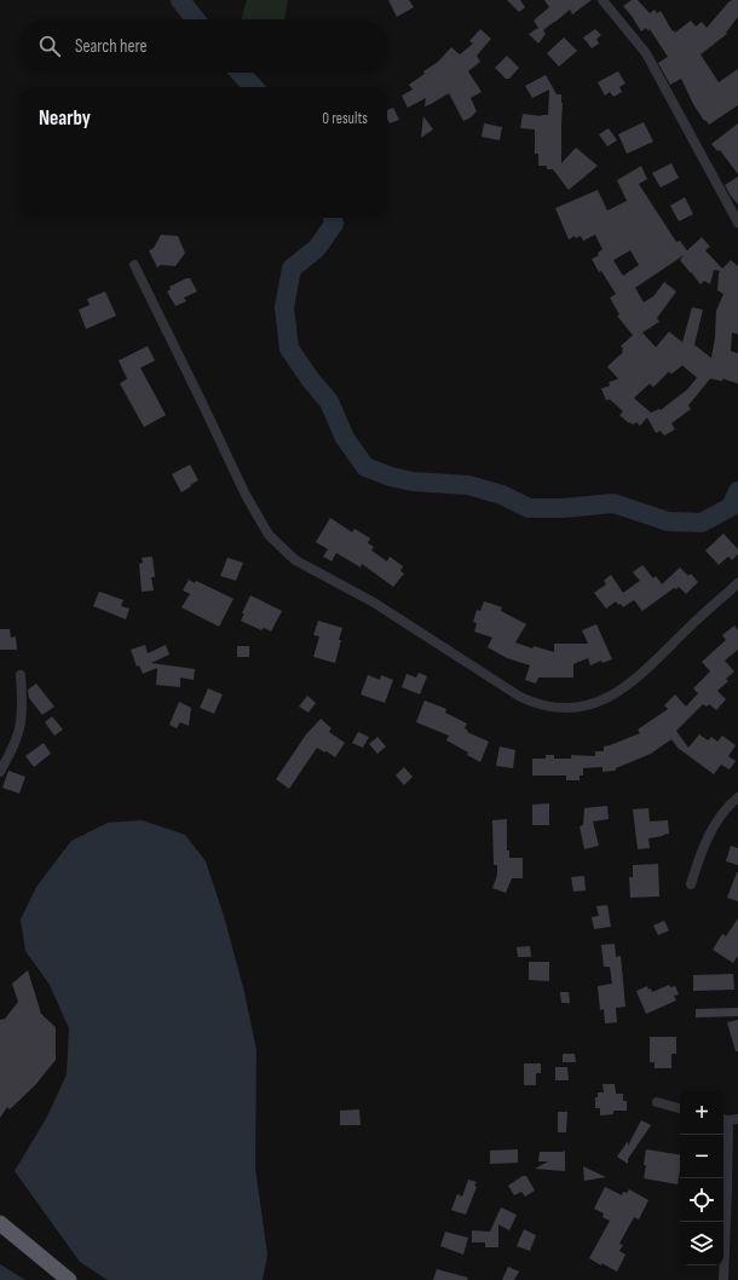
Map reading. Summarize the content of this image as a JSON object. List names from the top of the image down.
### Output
{
  "page": {
    "search": "Search here",
    "heading": ["Nearby", "0 results"],
    "map_buttons": ["+", "−"]
  }
}
